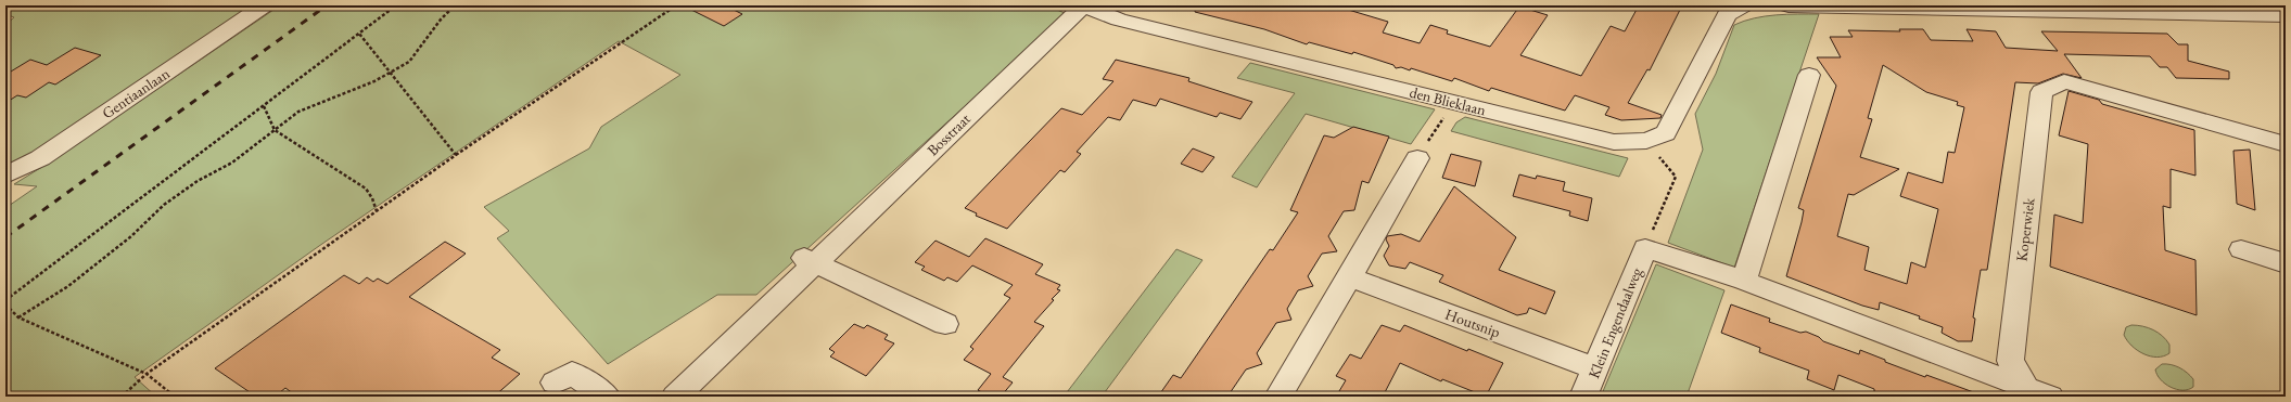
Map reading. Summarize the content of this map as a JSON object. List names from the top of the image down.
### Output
{
  "streets": {
    "street": [
      "Gentiaanlaan",
      "den Blieklaan",
      "Bosstraat",
      "Koperwiek",
      "Houtsnip",
      "Klein Engendaalweg"
    ]
  },
  "crossings": [
    ["den Blieklaan", "Bosstraat"],
    ["Koperwiek", "Klein Engendaalweg"],
    ["Houtsnip", "Klein Engendaalweg"]
  ]
}
